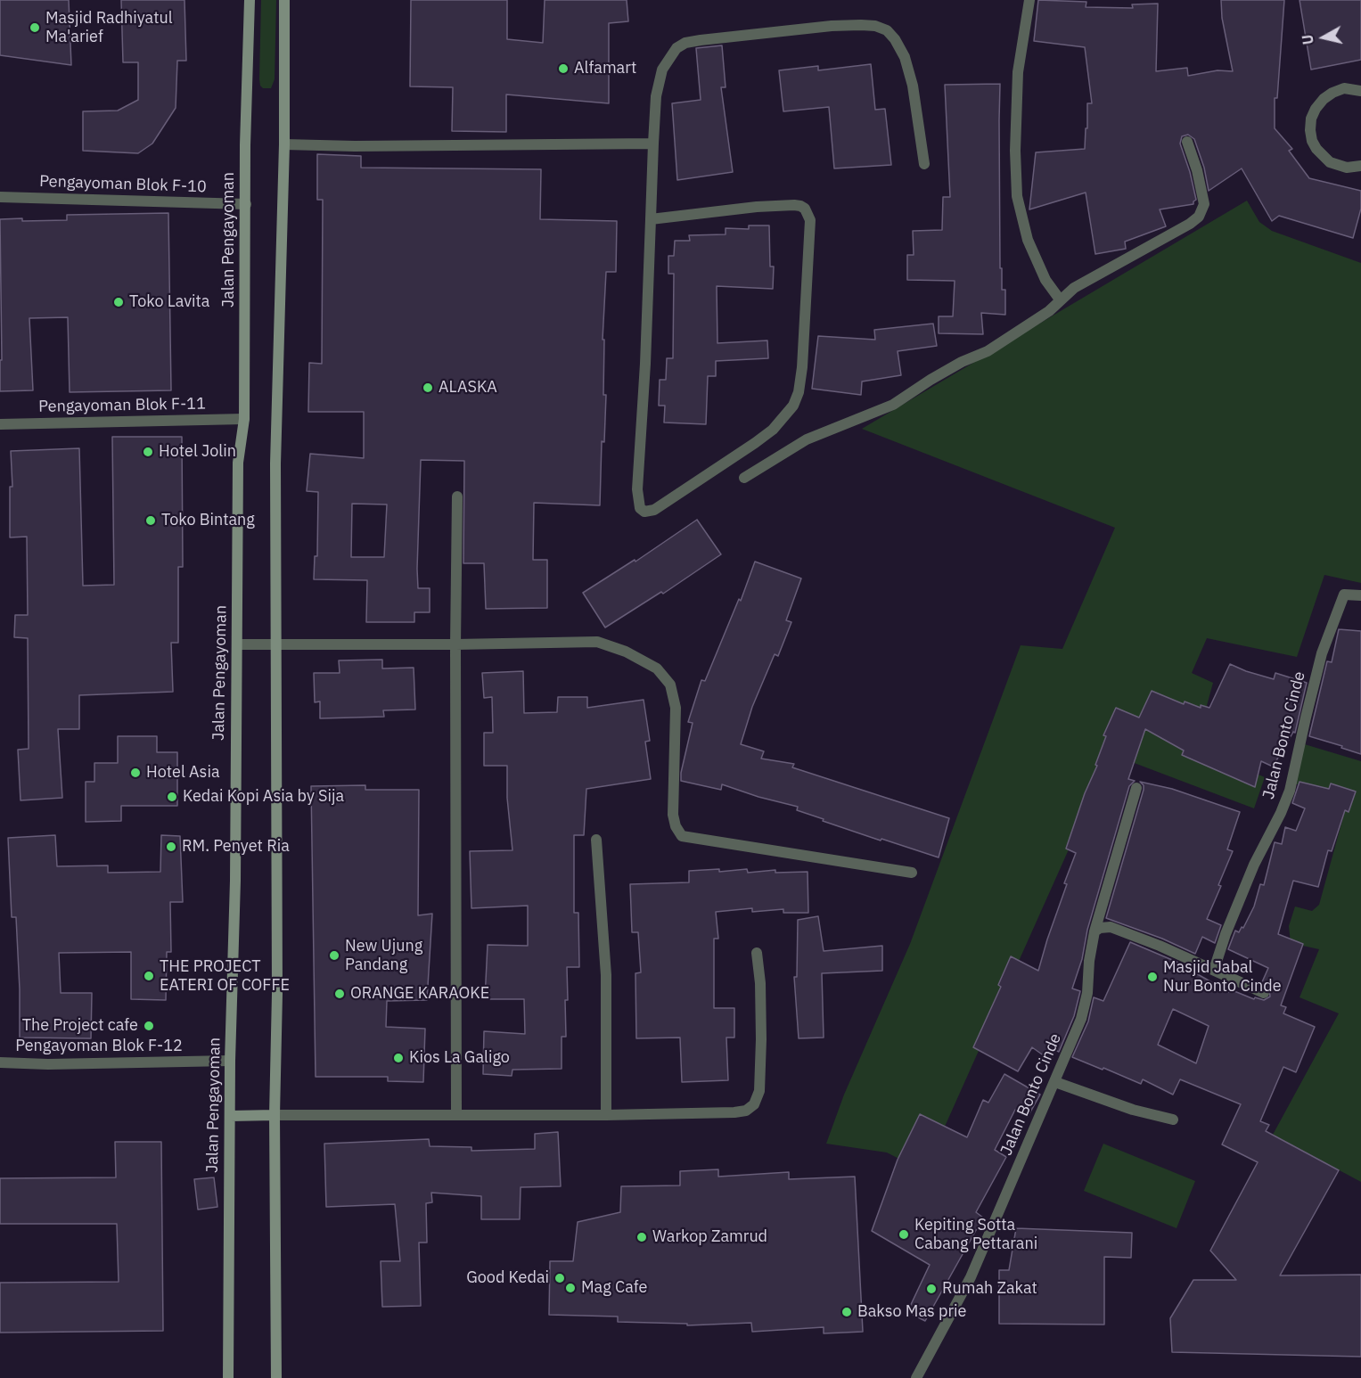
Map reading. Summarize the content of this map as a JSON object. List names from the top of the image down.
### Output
{
  "streets": {
    "street": [
      "Pengayoman Blok F-10",
      "Jalan Pengayoman",
      "Pengayoman Blok F-11",
      "Jalan Bonto Cinde",
      "Pengayoman Blok F-12"
    ]
  },
  "crossings": [
    ["Pengayoman Blok F-10", "Jalan Pengayoman"],
    ["Jalan Pengayoman", "Pengayoman Blok F-11"],
    ["Jalan Pengayoman", "Pengayoman Blok F-12"]
  ],
  "places": [
    "Masjid Radhiyatul Ma'arief",
    "Alfamart",
    "Toko Lavita",
    "ALASKA",
    "Hotel Jolin",
    "Toko Bintang",
    "Hotel Asia",
    "Kedai Kopi Asia by Sija",
    "RM. Penyet Ria",
    "New Ujung Pandang",
    "THE PROJECT EATERI OF COFFE",
    "Masjid Jabal Nur Bonto Cinde",
    "ORANGE KARAOKE",
    "The Project cafe",
    "Kios La Galigo",
    "Kepiting Sotta Cabang Pettarani",
    "Warkop Zamrud",
    "Good Kedai",
    "Mag Cafe",
    "Rumah Zakat",
    "Bakso Mas prie"
  ],
  "north": "left"
}
